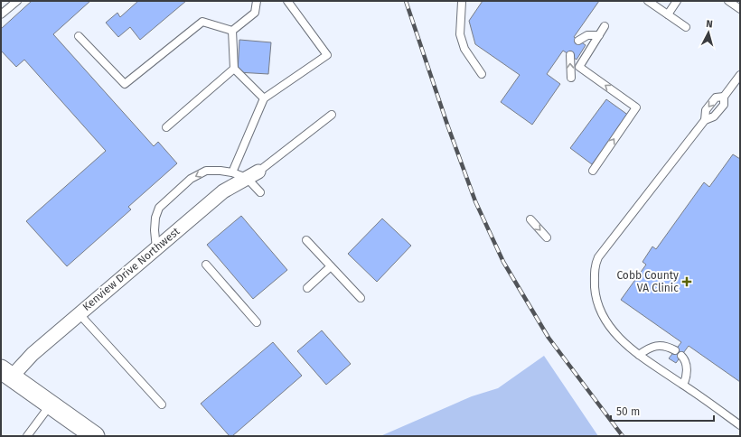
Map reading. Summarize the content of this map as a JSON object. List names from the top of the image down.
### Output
{
  "streets": {
    "street": ["Kenview Drive Northwest"]
  },
  "places": {
    "health": ["Cobb County VA Clinic"]
  },
  "scale_bar": "50 m",
  "north": "top"
}
